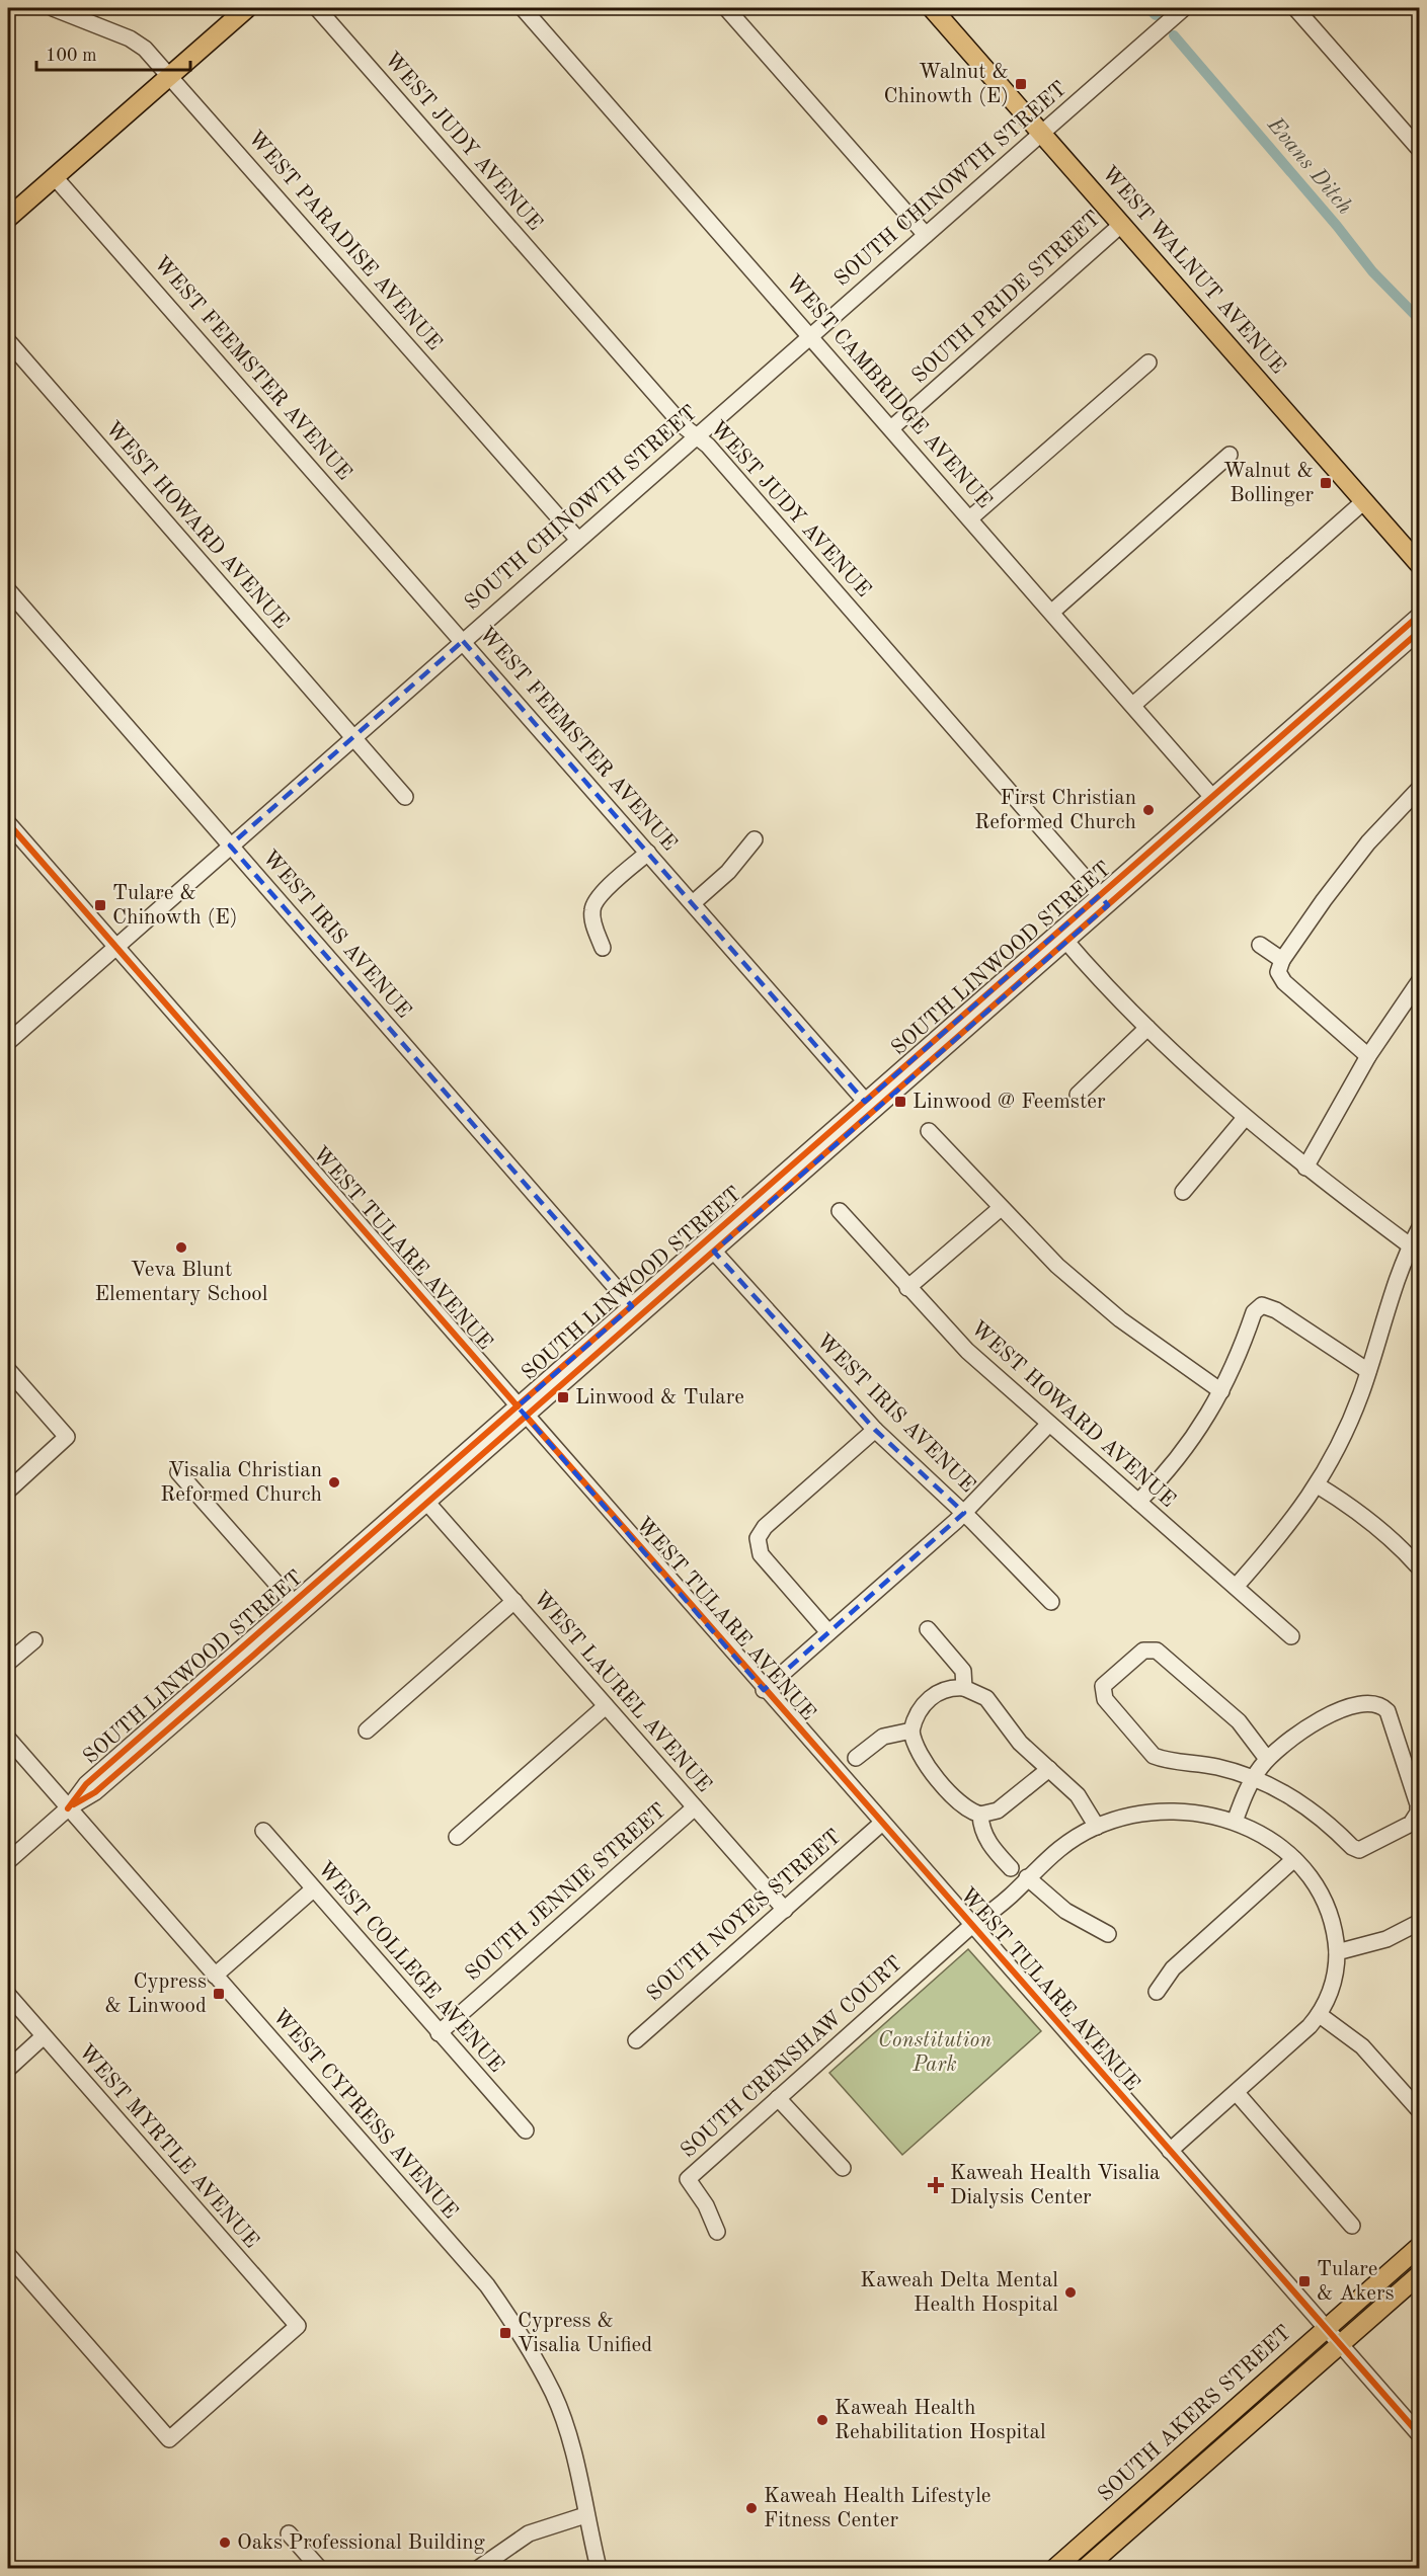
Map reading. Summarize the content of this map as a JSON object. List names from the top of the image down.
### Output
{
  "streets": {
    "main road": ["WEST WALNUT AVENUE", "SOUTH AKERS STREET"],
    "street": [
      "WEST JUDY AVENUE",
      "SOUTH CHINOWTH STREET",
      "WEST PARADISE AVENUE",
      "SOUTH PRIDE STREET",
      "WEST FEEMSTER AVENUE",
      "WEST CAMBRIDGE AVENUE",
      "WEST HOWARD AVENUE",
      "WEST IRIS AVENUE",
      "SOUTH LINWOOD STREET",
      "WEST TULARE AVENUE",
      "WEST LAUREL AVENUE",
      "SOUTH JENNIE STREET",
      "SOUTH NOYES STREET",
      "WEST COLLEGE AVENUE",
      "SOUTH CRENSHAW COURT",
      "WEST CYPRESS AVENUE",
      "WEST MYRTLE AVENUE"
    ]
  },
  "crossings": [
    ["WEST JUDY AVENUE", "SOUTH CHINOWTH STREET"],
    ["WEST JUDY AVENUE", "SOUTH LINWOOD STREET"],
    ["SOUTH CHINOWTH STREET", "WEST PARADISE AVENUE"],
    ["SOUTH CHINOWTH STREET", "WEST WALNUT AVENUE"],
    ["SOUTH CHINOWTH STREET", "WEST FEEMSTER AVENUE"],
    ["SOUTH CHINOWTH STREET", "WEST CAMBRIDGE AVENUE"],
    ["SOUTH CHINOWTH STREET", "WEST HOWARD AVENUE"],
    ["SOUTH CHINOWTH STREET", "WEST IRIS AVENUE"],
    ["SOUTH CHINOWTH STREET", "WEST TULARE AVENUE"],
    ["WEST WALNUT AVENUE", "SOUTH PRIDE STREET"],
    ["SOUTH PRIDE STREET", "WEST CAMBRIDGE AVENUE"],
    ["WEST FEEMSTER AVENUE", "SOUTH LINWOOD STREET"],
    ["WEST CAMBRIDGE AVENUE", "SOUTH LINWOOD STREET"],
    ["WEST IRIS AVENUE", "SOUTH LINWOOD STREET"],
    ["SOUTH LINWOOD STREET", "WEST TULARE AVENUE"],
    ["SOUTH LINWOOD STREET", "WEST LAUREL AVENUE"],
    ["SOUTH LINWOOD STREET", "WEST CYPRESS AVENUE"],
    ["WEST TULARE AVENUE", "SOUTH NOYES STREET"],
    ["WEST TULARE AVENUE", "SOUTH CRENSHAW COURT"],
    ["WEST TULARE AVENUE", "SOUTH AKERS STREET"],
    ["WEST LAUREL AVENUE", "SOUTH JENNIE STREET"],
    ["WEST LAUREL AVENUE", "SOUTH NOYES STREET"],
    ["SOUTH JENNIE STREET", "WEST COLLEGE AVENUE"]
  ],
  "water": ["Evans Ditch"],
  "parks": ["Constitution Park"],
  "places": {
    "transit": [
      "Walnut & Chinowth (E)",
      "Walnut & Bollinger",
      "Tulare & Chinowth (E)",
      "Linwood @ Feemster",
      "Linwood & Tulare",
      "Cypress & Linwood",
      "Tulare & Akers",
      "Cypress & Visalia Unified"
    ],
    "other": [
      "First Christian Reformed Church",
      "Veva Blunt Elementary School",
      "Visalia Christian Reformed Church",
      "Kaweah Delta Mental Health Hospital",
      "Kaweah Health Rehabilitation Hospital",
      "Kaweah Health Lifestyle Fitness Center",
      "Oaks Professional Building"
    ],
    "health": ["Kaweah Health Visalia Dialysis Center"]
  },
  "scale_bar": "100 m"
}
